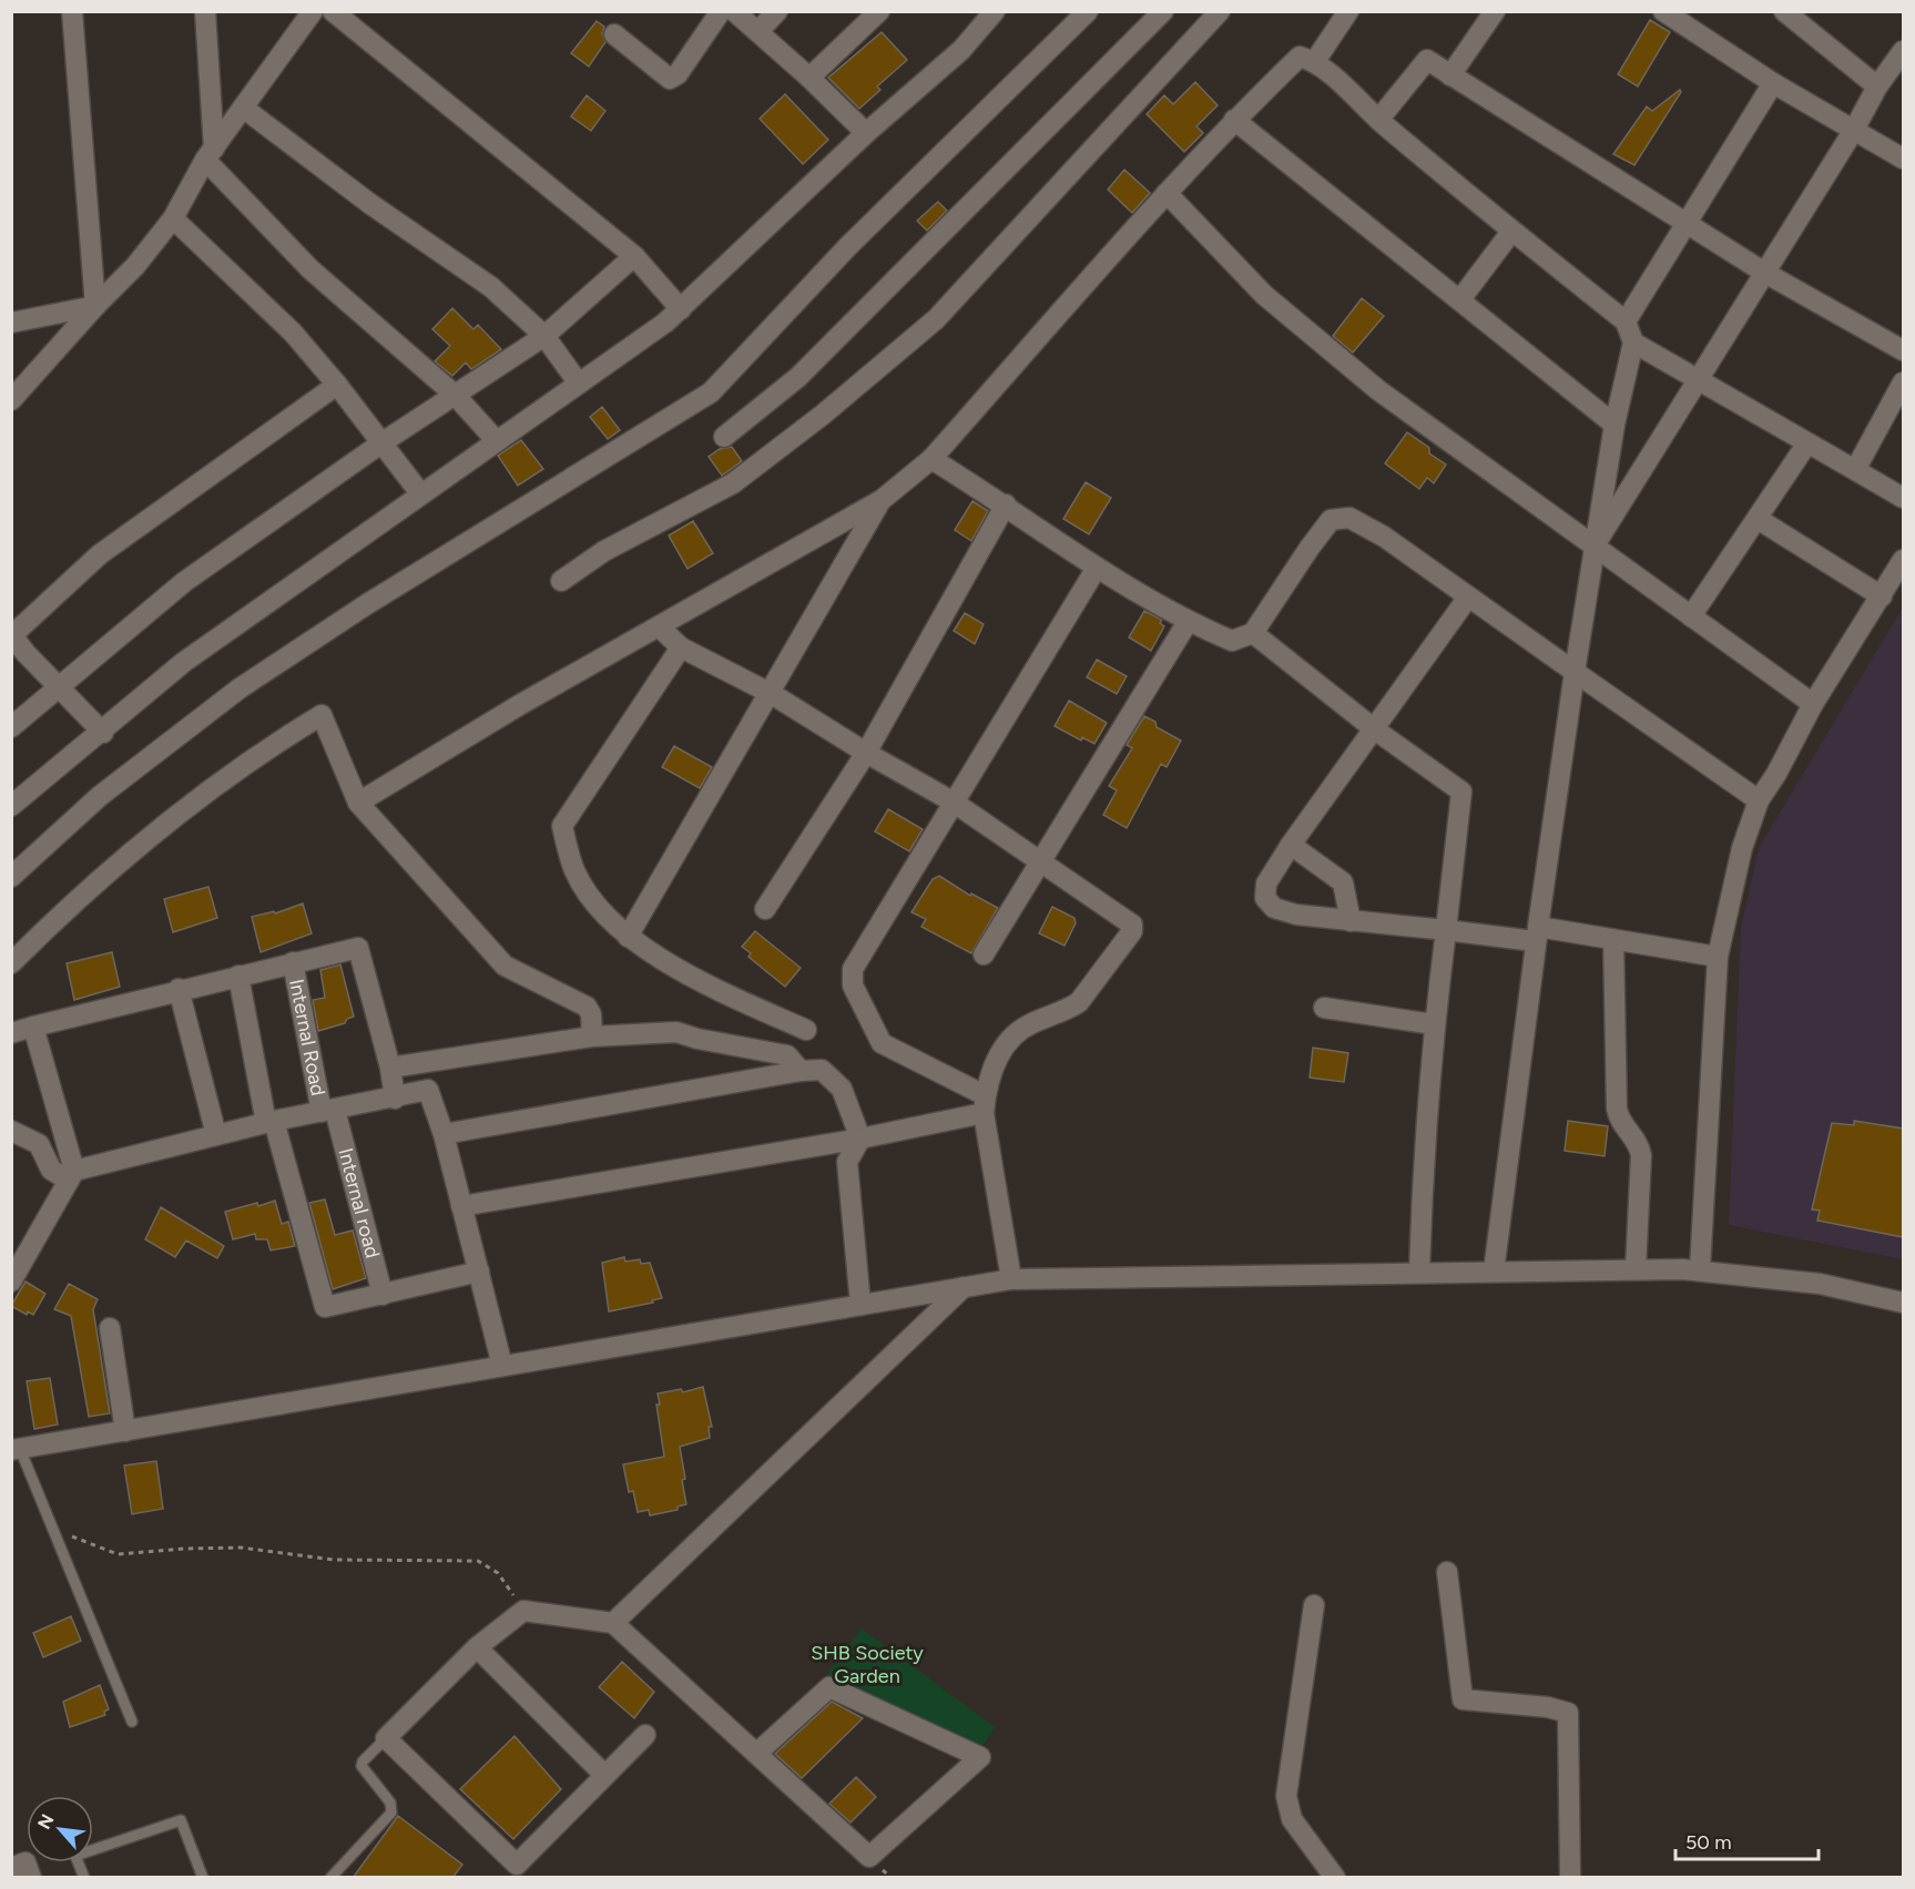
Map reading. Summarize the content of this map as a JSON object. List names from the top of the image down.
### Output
{
  "streets": {
    "street": ["Internal Road", "Internal road"]
  },
  "crossings": [
    ["Internal Road", "Internal road"]
  ],
  "parks": ["SHB Society Garden"],
  "scale_bar": "50 m",
  "north": "top left"
}
